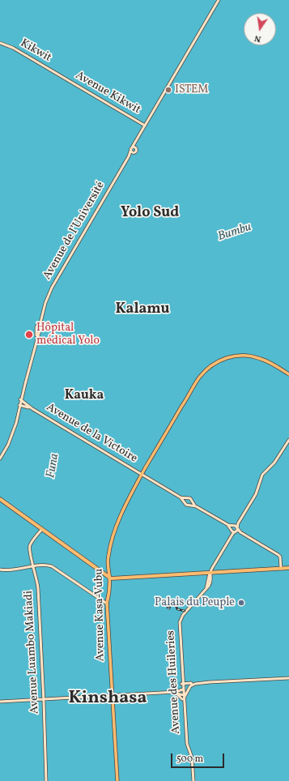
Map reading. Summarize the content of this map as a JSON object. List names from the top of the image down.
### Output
{
  "streets": {
    "main road": [
      "Kikwit",
      "Avenue Kikwit",
      "Avenue de l’Université",
      "Avenue de la Victoire",
      "Avenue Kasa-Vubu",
      "Avenue Luambo Makiadi",
      "Avenue des Huileries"
    ]
  },
  "crossings": [
    ["Kikwit", "Avenue Kikwit"],
    ["Avenue de la Victoire", "Avenue Kasa-Vubu"]
  ],
  "districts": [
    "Yolo Sud",
    "Kalamu",
    "Kauka",
    "Kinshasa"
  ],
  "water": ["Bumbu", "Funa"],
  "places": ["ISTEM", "Hôpital médical Yolo", "Palais du Peuple"],
  "scale_bar": "500 m",
  "north": "bottom"
}
